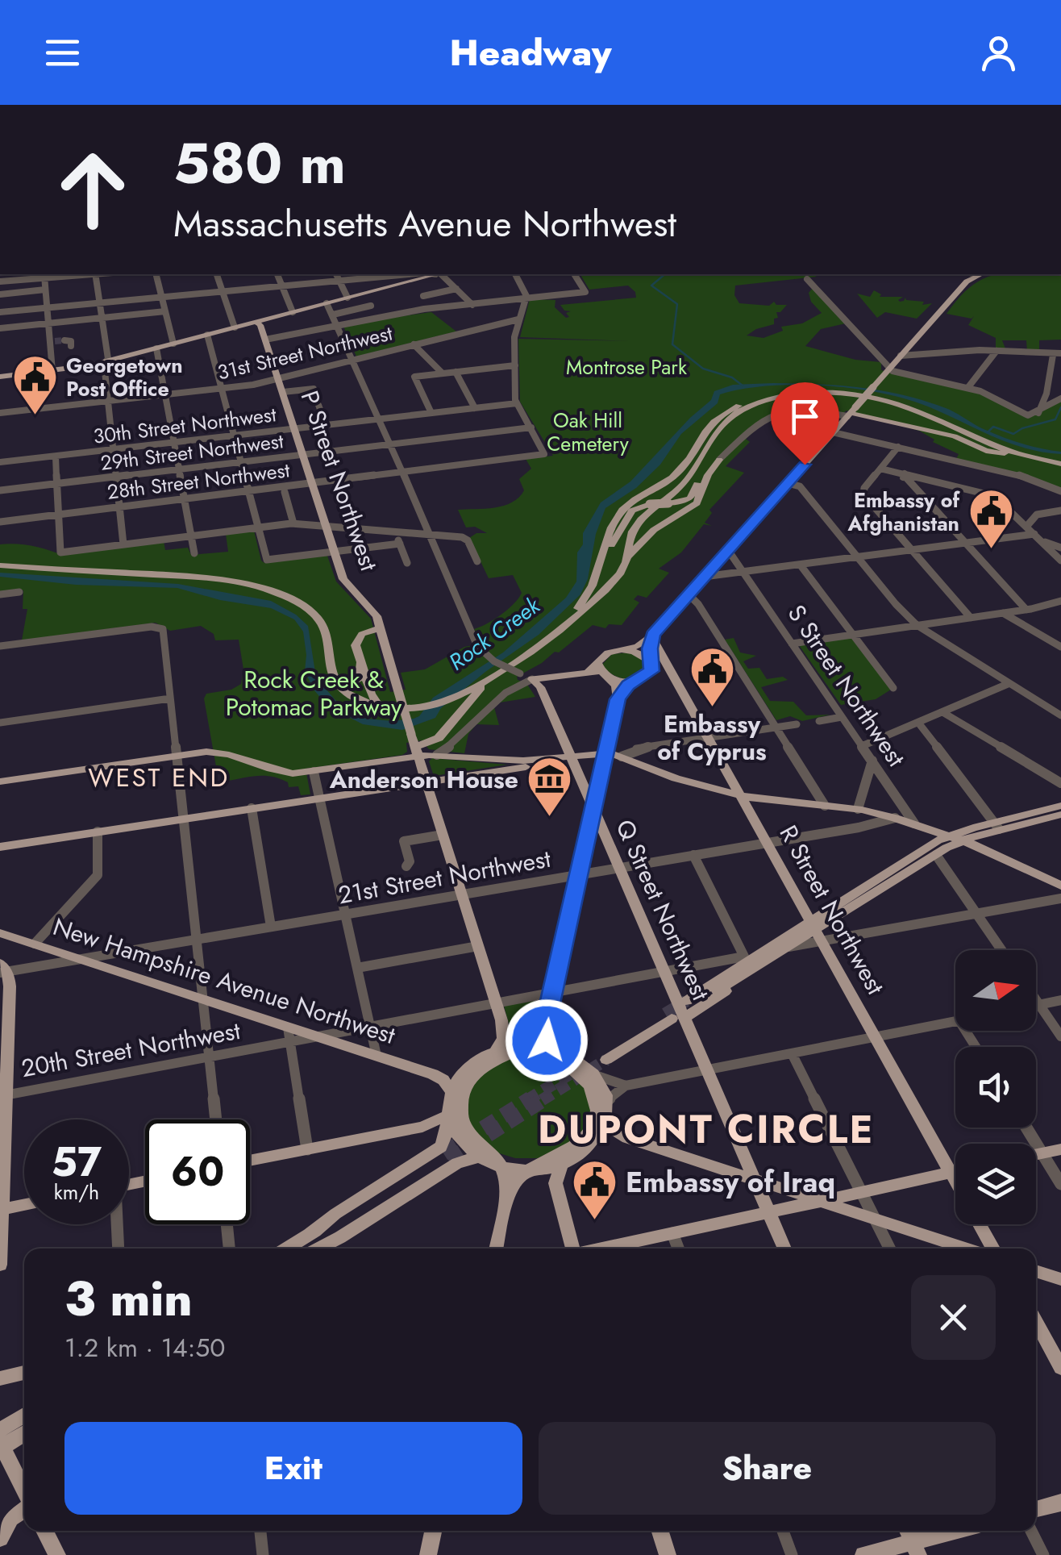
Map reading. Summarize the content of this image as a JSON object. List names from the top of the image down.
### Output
{
  "streets": {
    "main road": [
      "P Street Northwest",
      "S Street Northwest",
      "Q Street Northwest",
      "R Street Northwest",
      "New Hampshire Avenue Northwest"
    ],
    "street": [
      "31st Street Northwest",
      "30th Street Northwest",
      "29th Street Northwest",
      "28th Street Northwest",
      "21st Street Northwest",
      "20th Street Northwest"
    ]
  },
  "crossings": [
    ["31st Street Northwest", "P Street Northwest"],
    ["30th Street Northwest", "P Street Northwest"],
    ["29th Street Northwest", "28th Street Northwest"],
    ["29th Street Northwest", "P Street Northwest"],
    ["28th Street Northwest", "P Street Northwest"],
    ["P Street Northwest", "21st Street Northwest"],
    ["P Street Northwest", "20th Street Northwest"],
    ["21st Street Northwest", "Q Street Northwest"],
    ["21st Street Northwest", "R Street Northwest"],
    ["21st Street Northwest", "New Hampshire Avenue Northwest"],
    ["Q Street Northwest", "20th Street Northwest"],
    ["New Hampshire Avenue Northwest", "20th Street Northwest"]
  ],
  "districts": ["WEST END", "DUPONT CIRCLE"],
  "water": ["Rock Creek"],
  "parks": ["Montrose Park", "Oak Hill Cemetery", "Rock Creek & Potomac Parkway"],
  "places": {
    "public building": [
      "Georgetown Post Office",
      "Embassy of Afghanistan",
      "Embassy of Cyprus",
      "Embassy of Iraq"
    ],
    "museum": ["Anderson House"]
  },
  "north": "right",
  "page": {
    "header": "Headway",
    "turn": ["580 m", "Massachusetts Avenue Northwest"],
    "speed": "57 km/h",
    "limit": "60",
    "heading": ["3 min", "1.2 km · 14:50"],
    "buttons": ["Exit", "Share"]
  }
}
